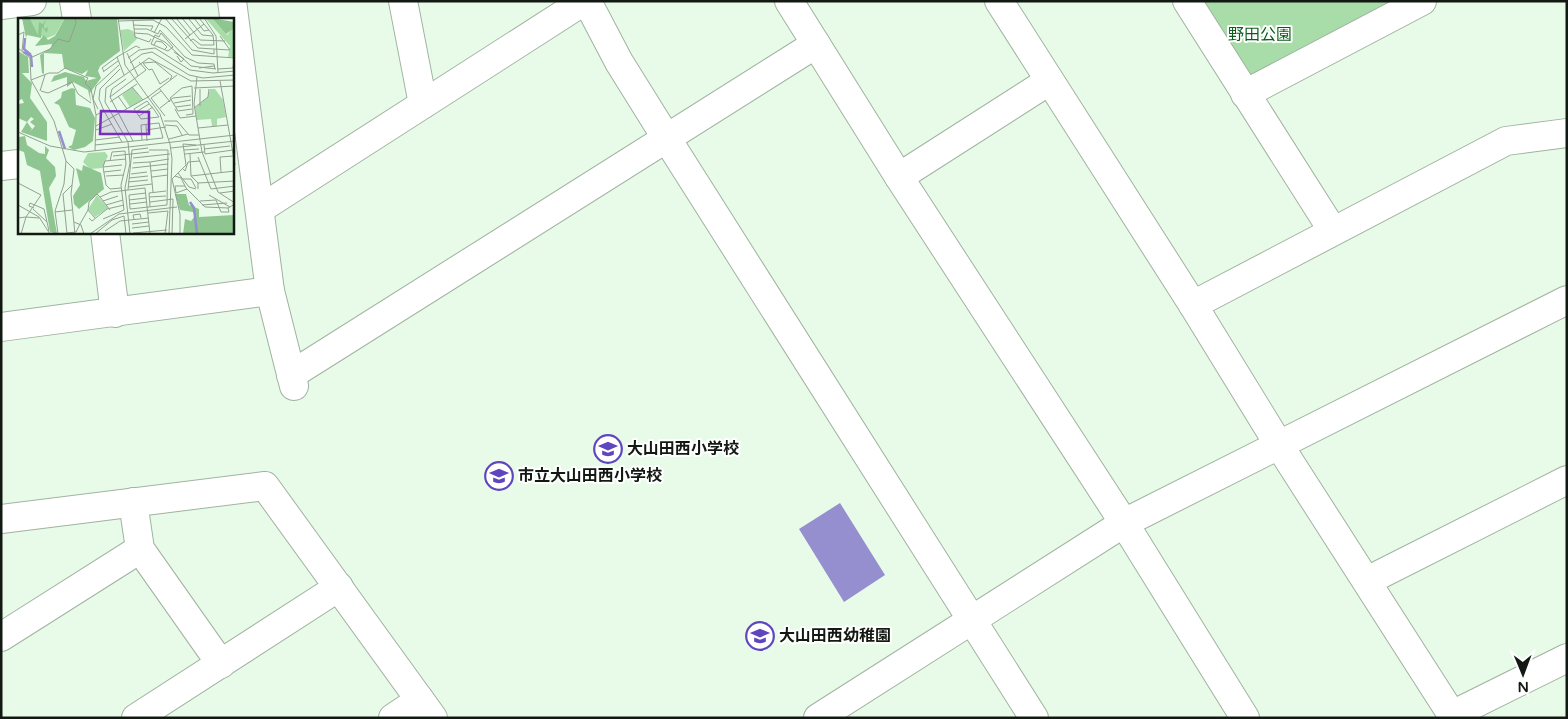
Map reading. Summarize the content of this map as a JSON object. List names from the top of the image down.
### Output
{
  "parks": ["野田公園"],
  "places": {
    "school or university": ["大山田西小学校", "市立大山田西小学校", "大山田西幼稚園"]
  },
  "north": "bottom"
}
